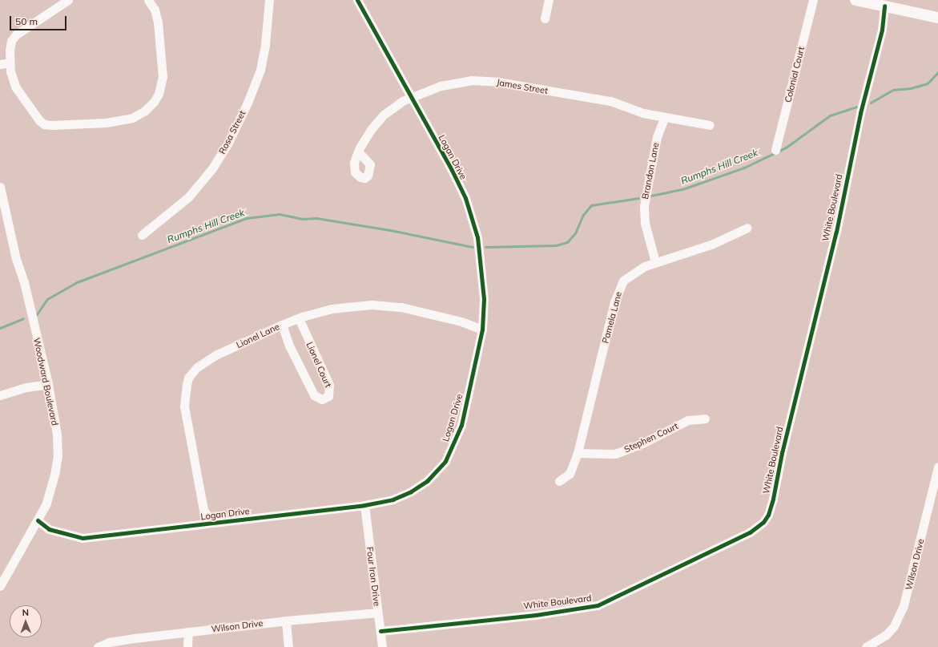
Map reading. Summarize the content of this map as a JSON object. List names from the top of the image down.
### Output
{
  "streets": {
    "street": [
      "Colonial Court",
      "James Street",
      "Rosa Street",
      "Logan Drive",
      "Brandon Lane",
      "White Boulevard",
      "Pamela Lane",
      "Lionel Lane",
      "Lionel Court",
      "Woodward Boulevard",
      "Stephen Court",
      "Wilson Drive",
      "Four Iron Drive"
    ]
  },
  "crossings": [
    ["James Street", "Logan Drive"],
    ["James Street", "Brandon Lane"],
    ["Logan Drive", "Lionel Lane"],
    ["Logan Drive", "Woodward Boulevard"],
    ["Logan Drive", "Four Iron Drive"],
    ["Brandon Lane", "Pamela Lane"],
    ["White Boulevard", "Four Iron Drive"],
    ["Pamela Lane", "Stephen Court"],
    ["Lionel Lane", "Lionel Court"],
    ["Wilson Drive", "Four Iron Drive"]
  ],
  "water": ["Rumphs Hill Creek"],
  "scale_bar": "50 m",
  "north": "top"
}
